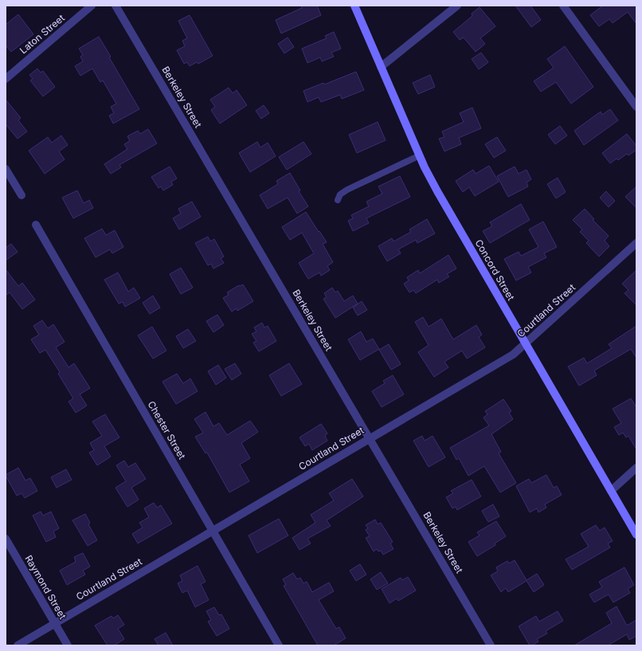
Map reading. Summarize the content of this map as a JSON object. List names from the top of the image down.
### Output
{
  "streets": {
    "main road": ["Concord Street"],
    "street": [
      "Laton Street",
      "Berkeley Street",
      "Courtland Street",
      "Chester Street",
      "Raymond Street"
    ]
  },
  "crossings": [
    ["Berkeley Street", "Courtland Street"],
    ["Concord Street", "Courtland Street"],
    ["Courtland Street", "Chester Street"],
    ["Courtland Street", "Raymond Street"]
  ]
}
